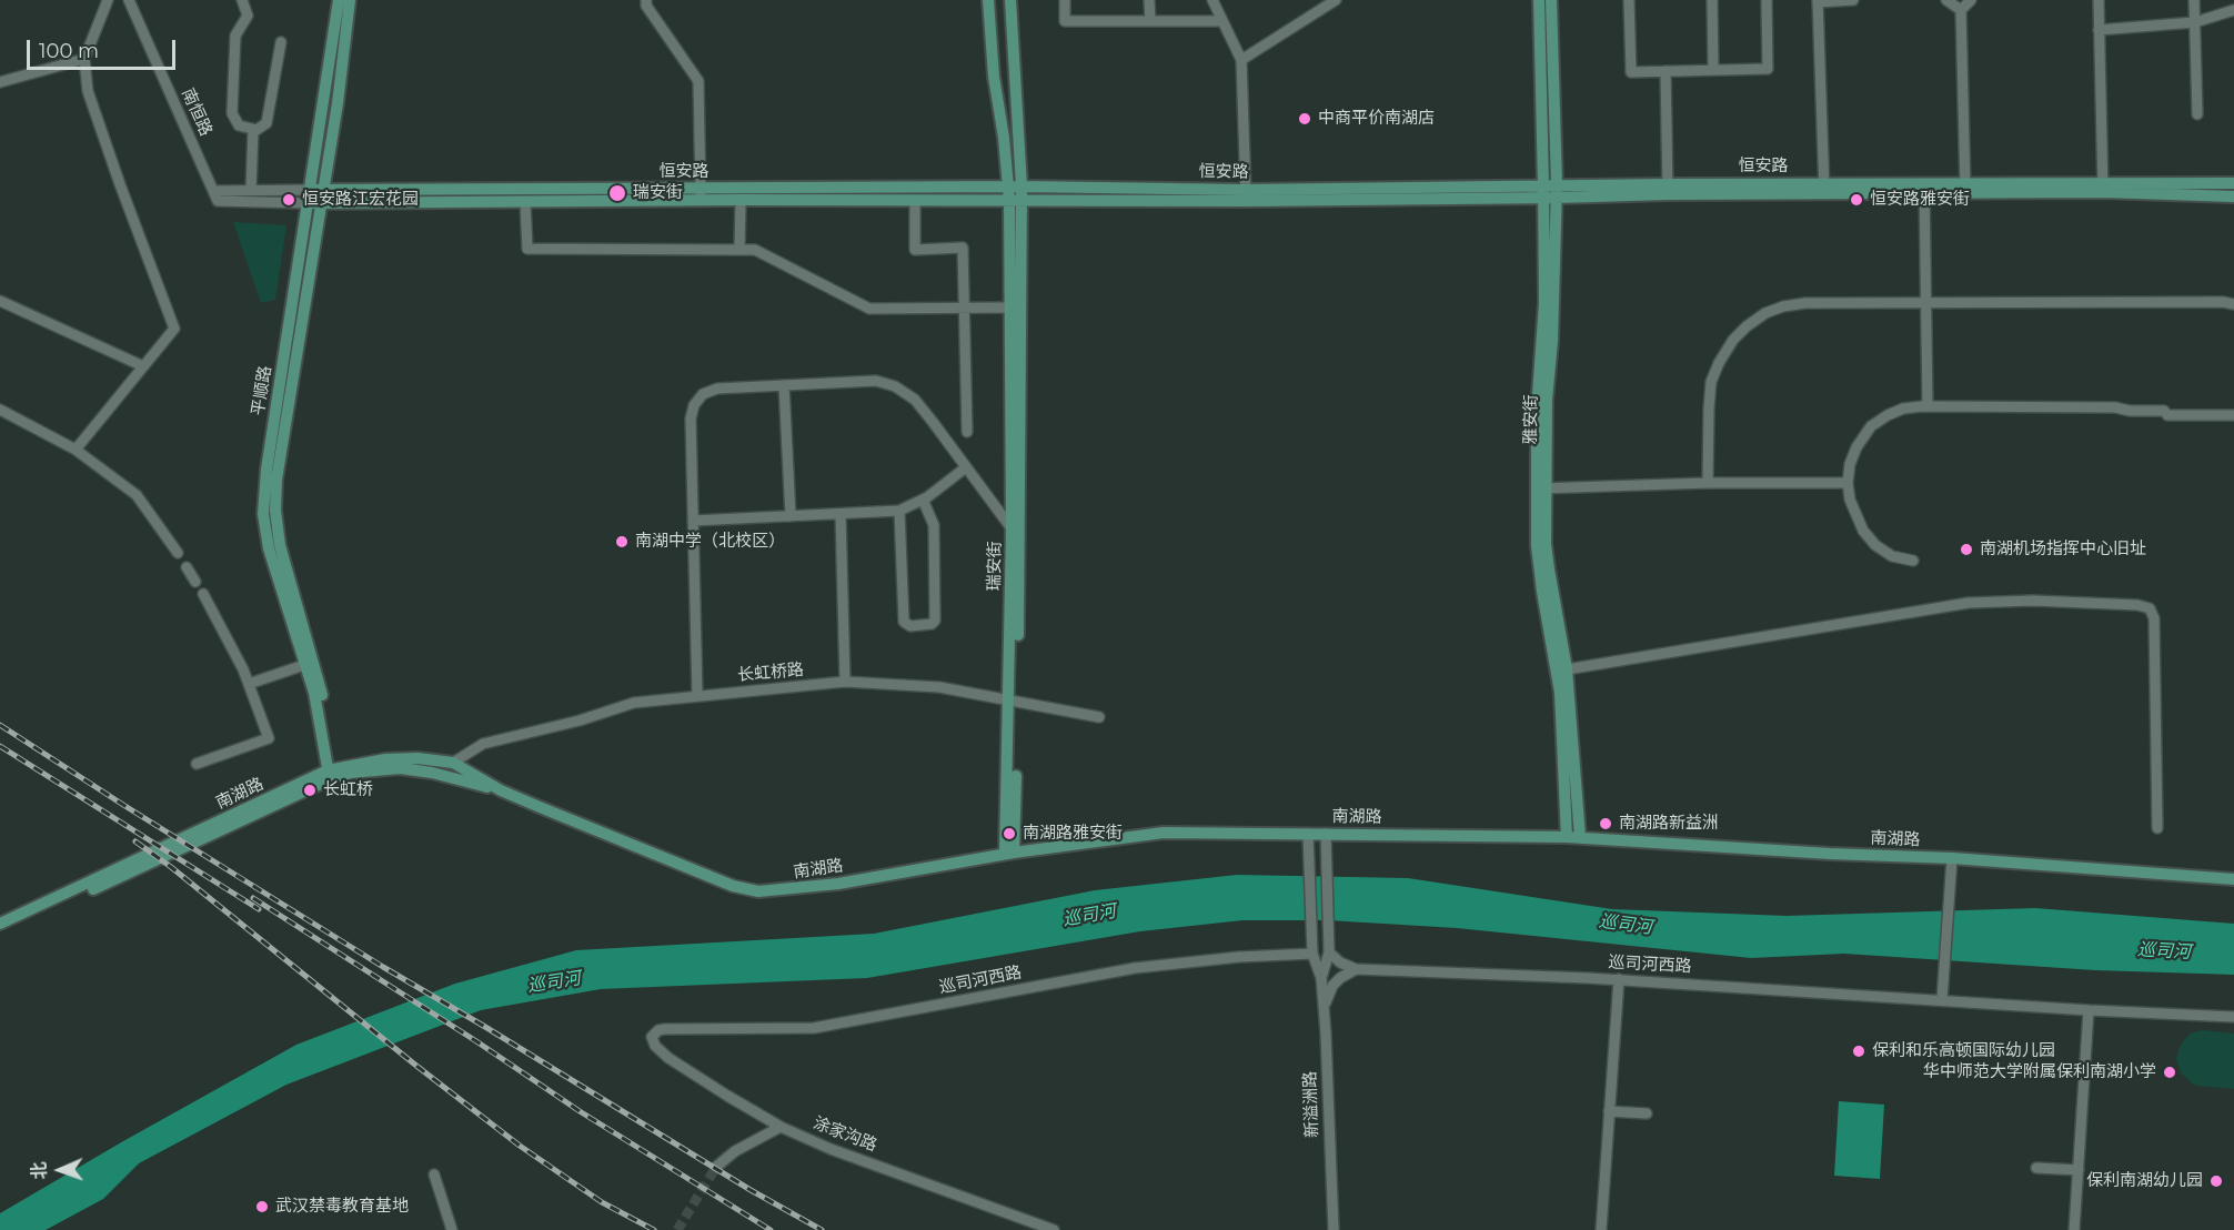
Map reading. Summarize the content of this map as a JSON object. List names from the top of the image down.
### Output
{
  "streets": {
    "main road": [
      "恒安路",
      "平顺路",
      "雅安街",
      "瑞安街",
      "南湖路"
    ],
    "street": [
      "南恒路",
      "长虹桥路",
      "巡司河西路",
      "新溢洲路",
      "涂家沟路"
    ]
  },
  "crossings": [
    ["南恒路", "恒安路"],
    ["恒安路", "平顺路"],
    ["恒安路", "雅安街"],
    ["恒安路", "瑞安街"],
    ["平顺路", "南湖路"],
    ["雅安街", "南湖路"],
    ["瑞安街", "长虹桥路"],
    ["瑞安街", "南湖路"],
    ["长虹桥路", "南湖路"],
    ["巡司河西路", "涂家沟路"]
  ],
  "water": ["巡司河"],
  "places": [
    "中商平价南湖店",
    "瑞安街",
    "恒安路江宏花园",
    "恒安路雅安街",
    "南湖中学（北校区）",
    "南湖机场指挥中心旧址",
    "长虹桥",
    "南湖路新益洲",
    "南湖路雅安街",
    "保利和乐高顿国际幼儿园",
    "华中师范大学附属保利南湖小学",
    "保利南湖幼儿园",
    "武汉禁毒教育基地"
  ],
  "scale_bar": "100 m",
  "north": "left"
}
